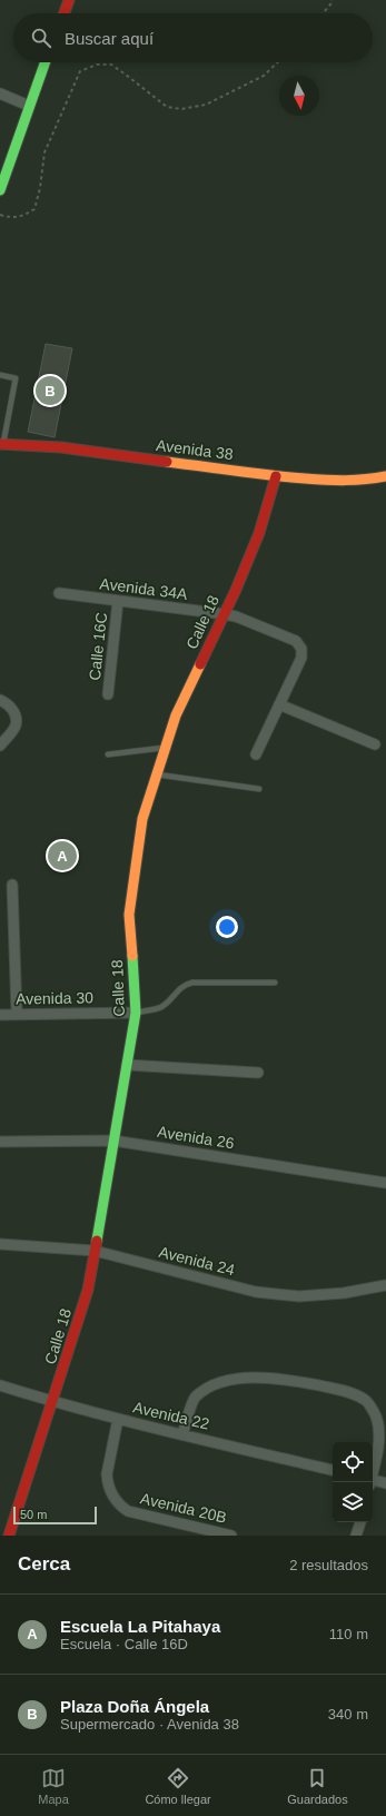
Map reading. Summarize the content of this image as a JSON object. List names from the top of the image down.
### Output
{
  "streets": {
    "street": [
      "Avenida 38",
      "Avenida 34A",
      "Calle 18",
      "Calle 16C",
      "Avenida 30",
      "Avenida 26",
      "Avenida 24",
      "Avenida 22",
      "Avenida 20B"
    ]
  },
  "crossings": [
    ["Avenida 38", "Calle 18"],
    ["Avenida 34A", "Calle 18"],
    ["Avenida 34A", "Calle 16C"],
    ["Calle 18", "Avenida 30"],
    ["Calle 18", "Avenida 26"],
    ["Calle 18", "Avenida 24"],
    ["Calle 18", "Avenida 22"],
    ["Avenida 22", "Avenida 20B"]
  ],
  "scale_bar": "50 m",
  "north": "bottom",
  "page": {
    "search": "Buscar aquí",
    "pins": ["B", "A"],
    "scale": "50 m",
    "heading": ["Cerca", "2 resultados"],
    "list": [
      {
        "mark": "A",
        "name": "Escuela La Pitahaya",
        "note": "Escuela · Calle 16D",
        "value": "110 m"
      },
      {
        "mark": "B",
        "name": "Plaza Doña Ángela",
        "note": "Supermercado · Avenida 38",
        "value": "340 m"
      }
    ],
    "nav": ["Mapa", "Cómo llegar", "Guardados"]
  }
}
